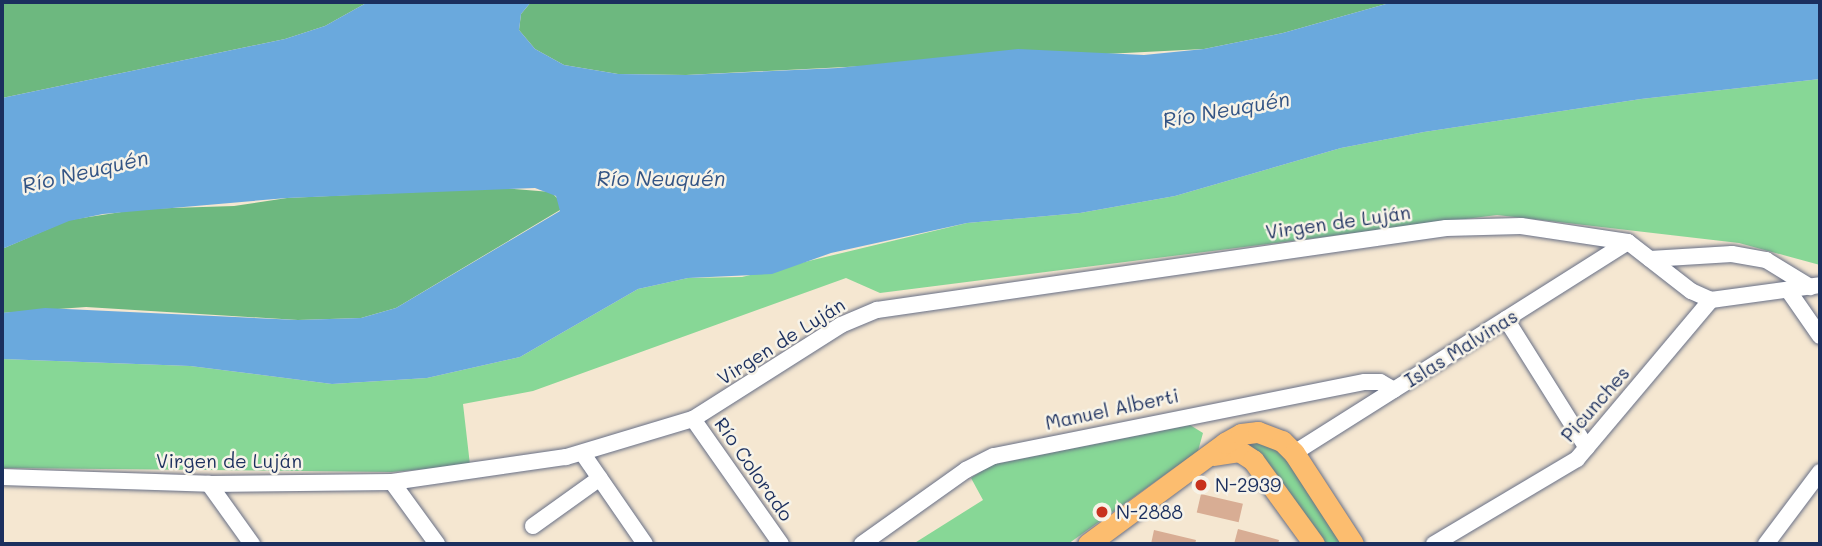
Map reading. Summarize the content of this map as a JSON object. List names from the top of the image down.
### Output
{
  "streets": {
    "street": [
      "Virgen de Luján",
      "Islas Malvinas",
      "Picunches",
      "Manuel Alberti",
      "Río Colorado"
    ]
  },
  "crossings": [
    ["Virgen de Luján", "Islas Malvinas"],
    ["Virgen de Luján", "Río Colorado"],
    ["Islas Malvinas", "Manuel Alberti"]
  ],
  "water": ["Río Neuquén"],
  "places": ["N-2939", "N-2888"]
}
